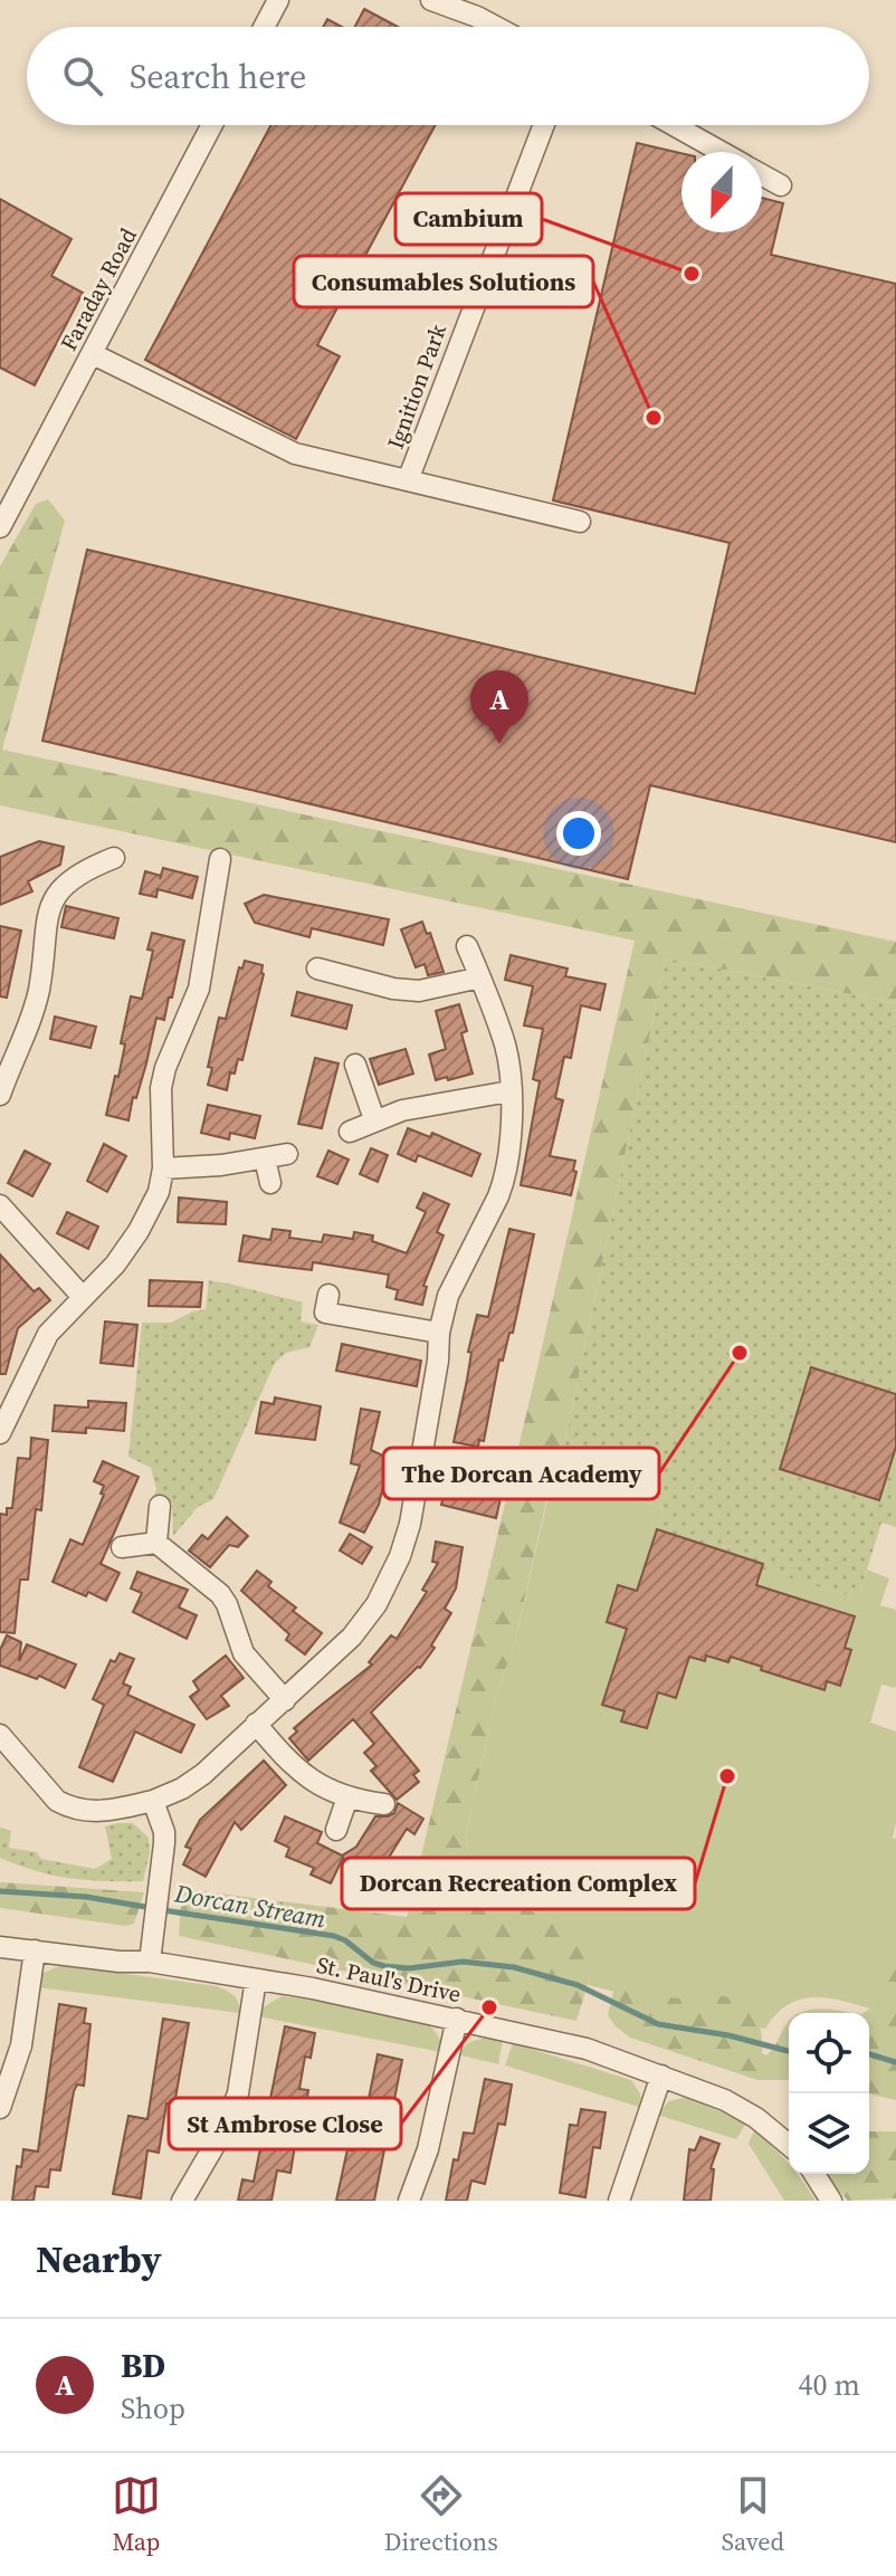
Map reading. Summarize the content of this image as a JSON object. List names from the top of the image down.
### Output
{
  "streets": {
    "street": ["Faraday Road", "Ignition Park", "St. Paul's Drive"]
  },
  "crossings": [
    ["Faraday Road", "Ignition Park"]
  ],
  "water": ["Dorcan Stream"],
  "places": [
    "Cambium",
    "Consumables Solutions",
    "The Dorcan Academy",
    "Dorcan Recreation Complex",
    "St Ambrose Close"
  ],
  "north": "bottom",
  "page": {
    "search": "Search here",
    "pins": "A",
    "heading": "Nearby",
    "list": [
      {
        "mark": "A",
        "name": "BD",
        "note": "Shop",
        "value": "40 m"
      }
    ],
    "nav": ["Map", "Directions", "Saved"]
  }
}
